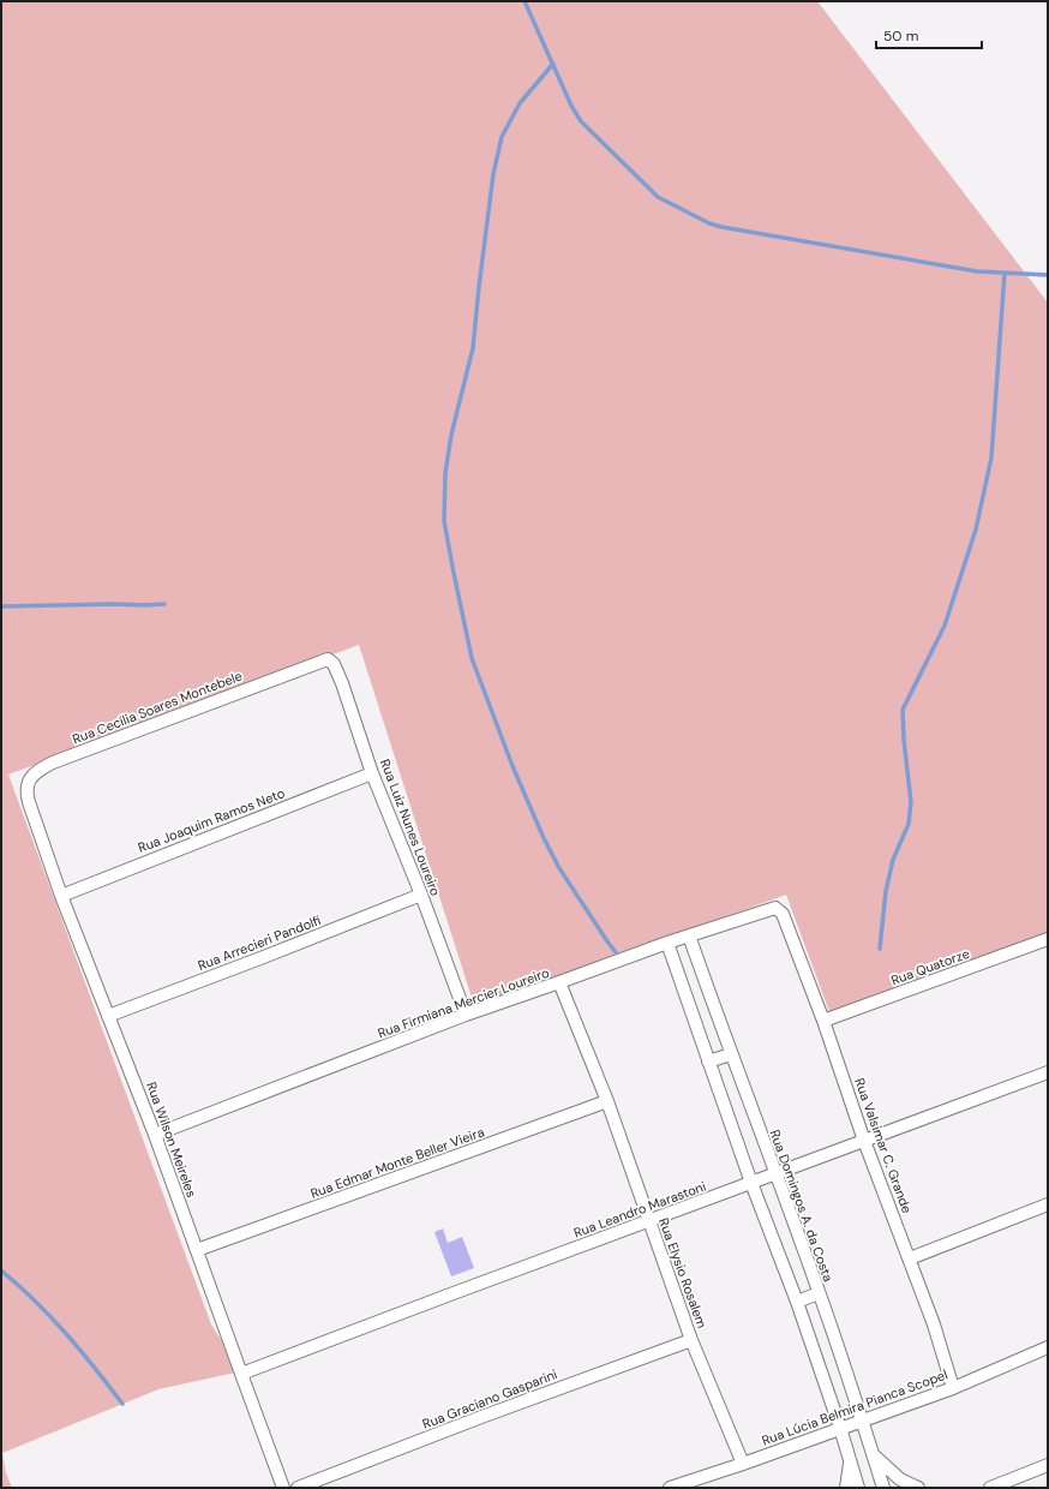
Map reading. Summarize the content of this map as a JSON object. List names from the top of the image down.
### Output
{
  "streets": {
    "street": [
      "Rua Cecília Soares Montebele",
      "Rua Joaquim Ramos Neto",
      "Rua Luiz Nunes Loureiro",
      "Rua Arrecieri Pandolfi",
      "Rua Quatorze",
      "Rua Firmiana Mercier Loureiro",
      "Rua Wilson Meireles",
      "Rua Valsimar C. Grande",
      "Rua Edmar Monte Beller Vieira",
      "Rua Domingos A. da Costa",
      "Rua Leandro Marastoni",
      "Rua Elysio Rosalem",
      "Rua Graciano Gasparini",
      "Rua Lúcia Belmira Pianca Scopel"
    ]
  },
  "crossings": [
    ["Rua Cecília Soares Montebele", "Rua Luiz Nunes Loureiro"],
    ["Rua Cecília Soares Montebele", "Rua Wilson Meireles"],
    ["Rua Joaquim Ramos Neto", "Rua Luiz Nunes Loureiro"],
    ["Rua Joaquim Ramos Neto", "Rua Wilson Meireles"],
    ["Rua Luiz Nunes Loureiro", "Rua Arrecieri Pandolfi"],
    ["Rua Luiz Nunes Loureiro", "Rua Firmiana Mercier Loureiro"],
    ["Rua Arrecieri Pandolfi", "Rua Wilson Meireles"],
    ["Rua Quatorze", "Rua Valsimar C. Grande"],
    ["Rua Firmiana Mercier Loureiro", "Rua Wilson Meireles"],
    ["Rua Firmiana Mercier Loureiro", "Rua Valsimar C. Grande"],
    ["Rua Firmiana Mercier Loureiro", "Rua Domingos A. da Costa"],
    ["Rua Firmiana Mercier Loureiro", "Rua Elysio Rosalem"],
    ["Rua Wilson Meireles", "Rua Edmar Monte Beller Vieira"],
    ["Rua Wilson Meireles", "Rua Leandro Marastoni"],
    ["Rua Valsimar C. Grande", "Rua Leandro Marastoni"],
    ["Rua Valsimar C. Grande", "Rua Lúcia Belmira Pianca Scopel"],
    ["Rua Edmar Monte Beller Vieira", "Rua Elysio Rosalem"],
    ["Rua Domingos A. da Costa", "Rua Leandro Marastoni"],
    ["Rua Domingos A. da Costa", "Rua Lúcia Belmira Pianca Scopel"],
    ["Rua Leandro Marastoni", "Rua Elysio Rosalem"],
    ["Rua Elysio Rosalem", "Rua Graciano Gasparini"],
    ["Rua Elysio Rosalem", "Rua Lúcia Belmira Pianca Scopel"]
  ],
  "scale_bar": "50 m"
}
